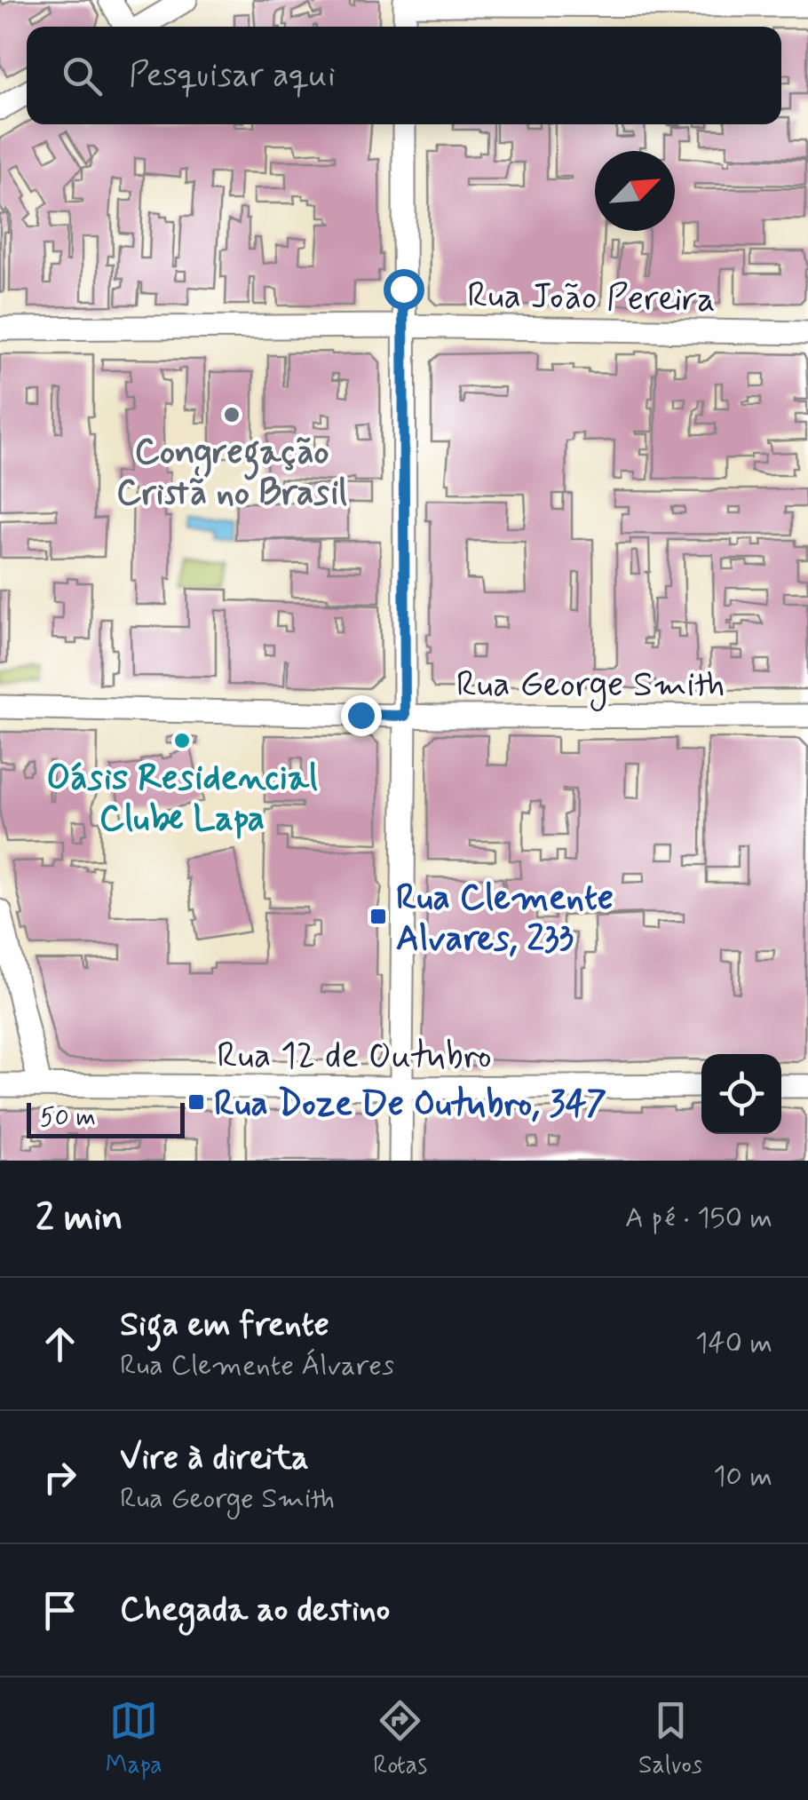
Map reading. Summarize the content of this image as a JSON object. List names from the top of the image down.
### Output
{
  "streets": {
    "street": ["Rua João Pereira", "Rua George Smith", "Rua 12 de Outubro"]
  },
  "places": {
    "other": ["Congregação Cristã no Brasil", "Oásis Residencial Clube Lapa"],
    "transit": ["Rua Clemente Alvares, 233", "Rua Doze De Outubro, 347"]
  },
  "scale_bar": "50 m",
  "north": "top right",
  "page": {
    "search": "Pesquisar aqui",
    "scale": "50 m",
    "heading": ["2 min", "A pé · 150 m"],
    "list": [
      ["Siga em frente", "Rua Clemente Álvares", "140 m"],
      ["Vire à direita", "Rua George Smith", "10 m"],
      "Chegada ao destino"
    ],
    "nav": ["Mapa", "Rotas", "Salvos"]
  }
}
